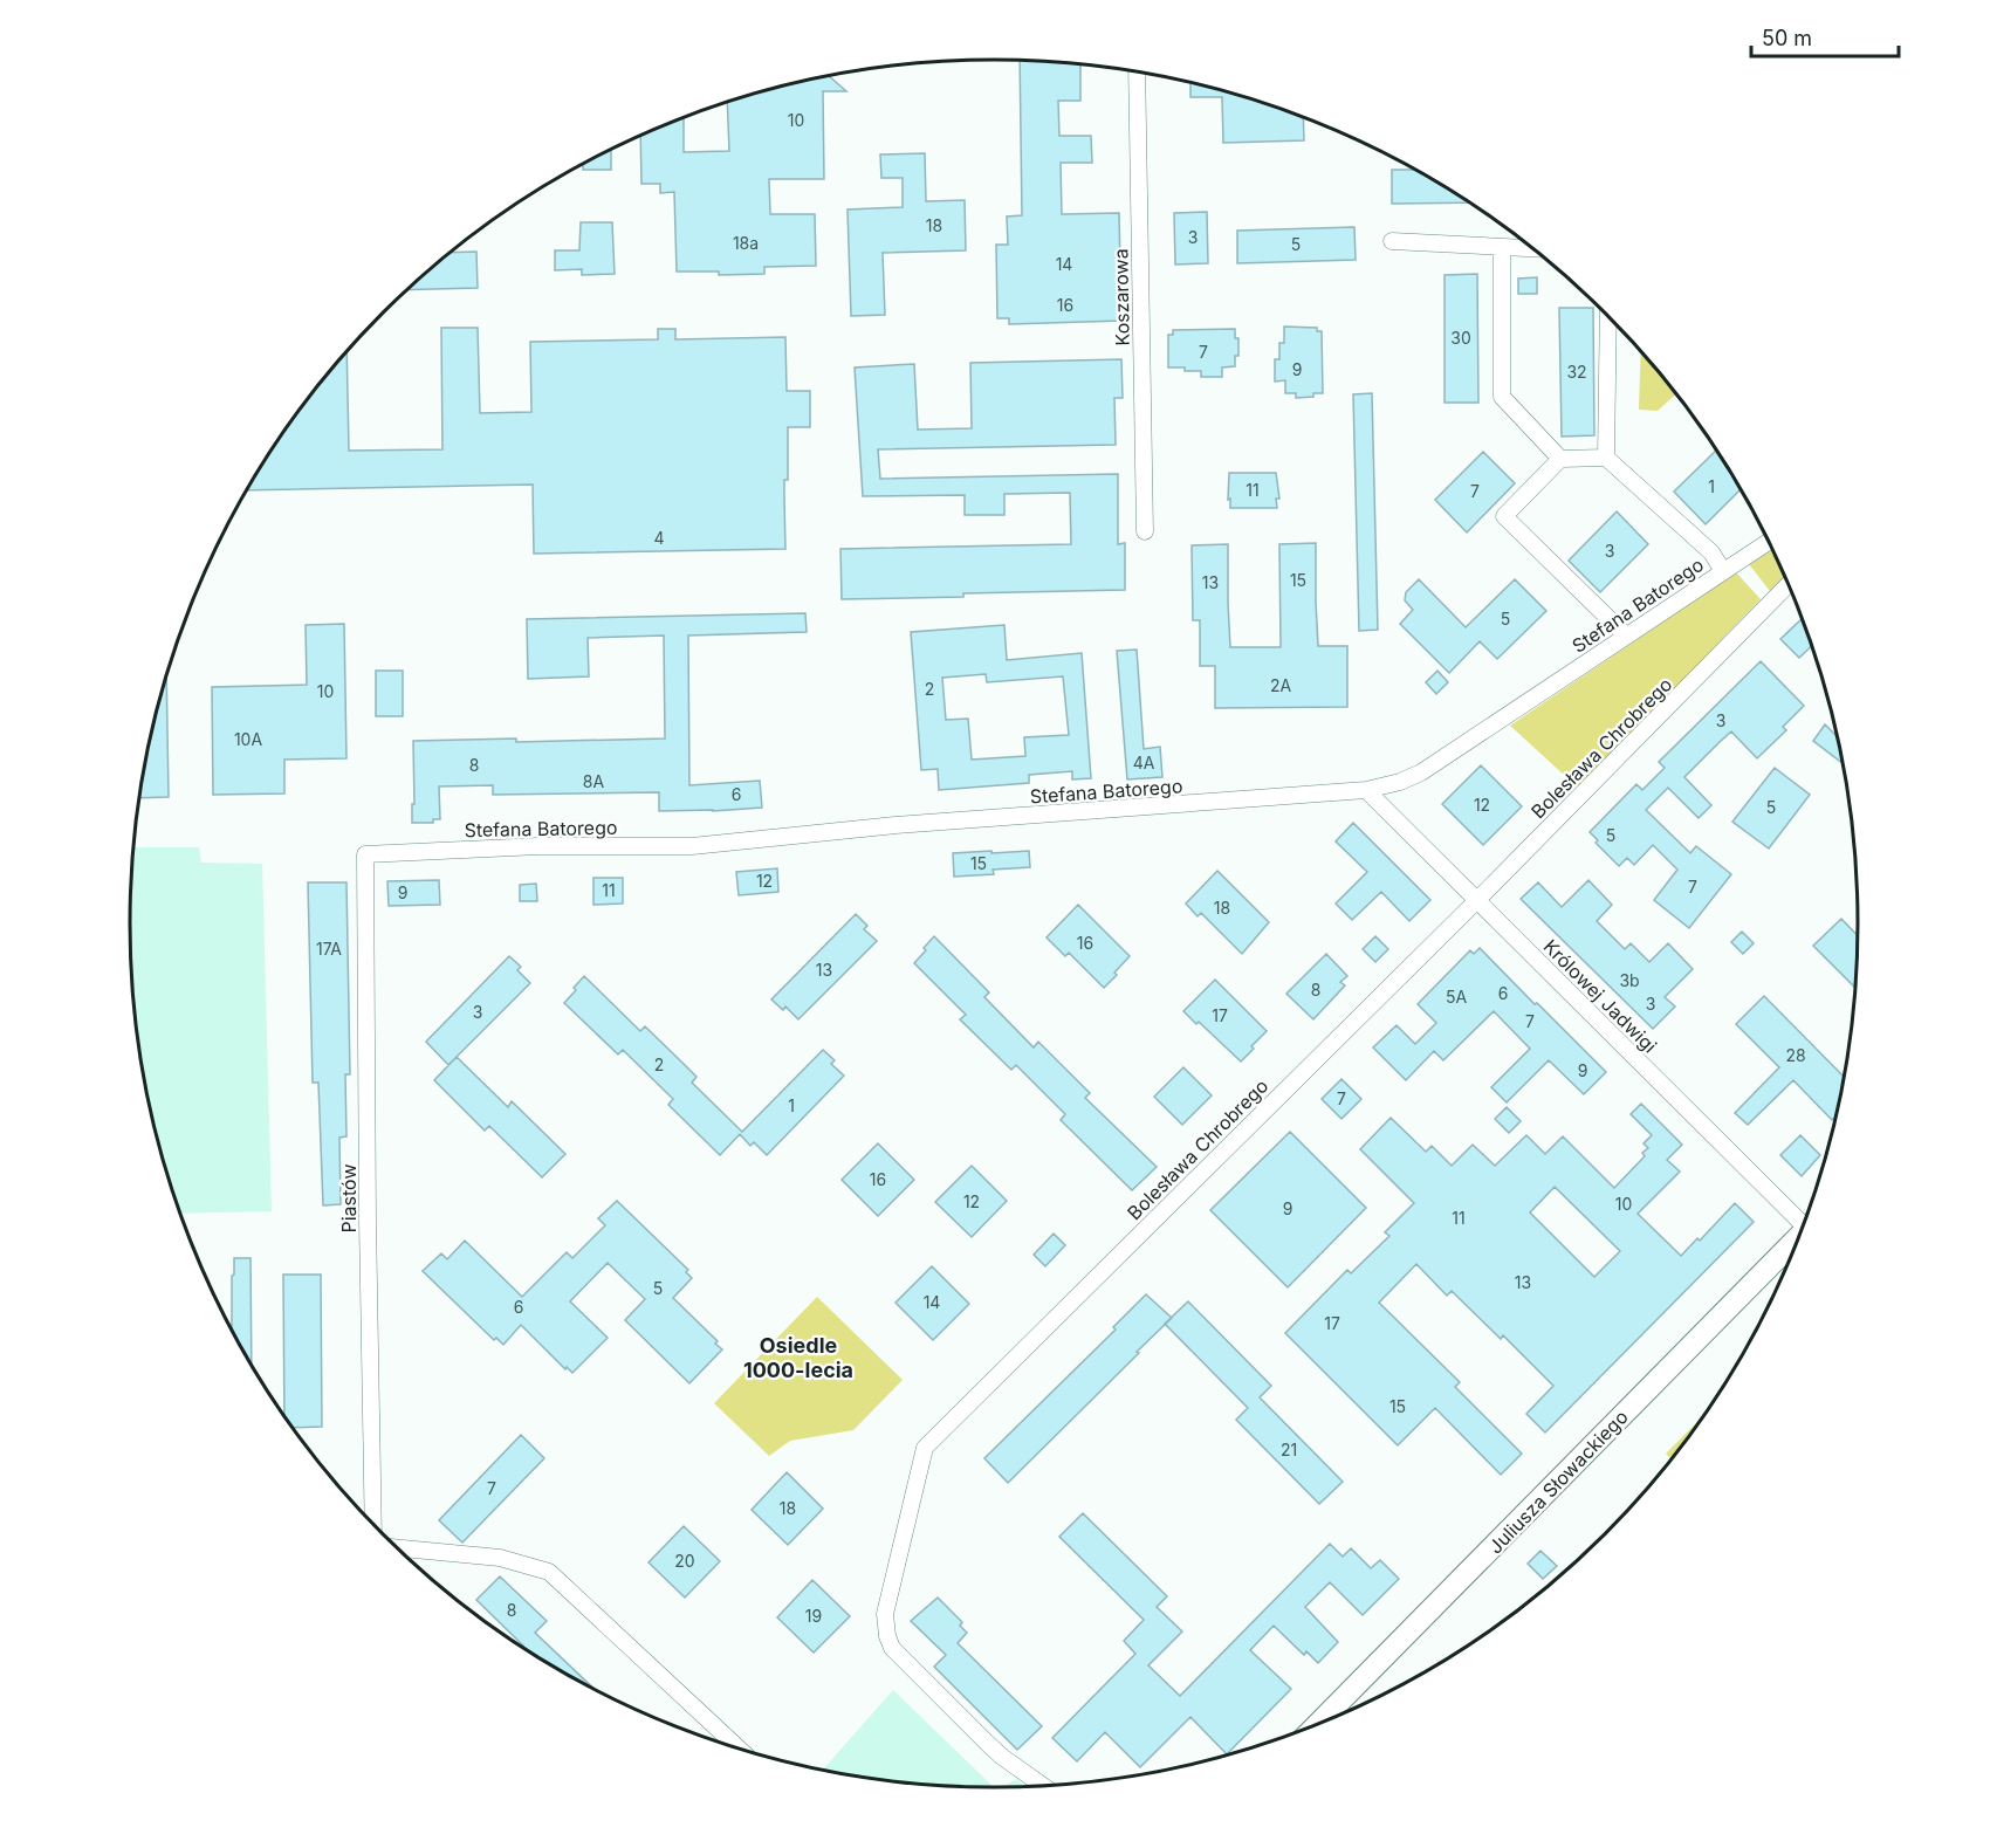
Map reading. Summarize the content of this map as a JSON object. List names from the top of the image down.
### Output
{
  "streets": {
    "street": [
      "Koszarowa",
      "Stefana Batorego",
      "Bolesława Chrobrego",
      "Królowej Jadwigi",
      "Piastów",
      "Juliusza Słowackiego"
    ]
  },
  "crossings": [
    ["Stefana Batorego", "Królowej Jadwigi"],
    ["Stefana Batorego", "Piastów"],
    ["Bolesława Chrobrego", "Królowej Jadwigi"]
  ],
  "districts": ["Osiedle 1000-lecia"],
  "house_numbers": [
    "10",
    "18",
    "3",
    "18a",
    "5",
    "14",
    "16",
    "30",
    "7",
    "9",
    "32",
    "1",
    "11",
    "7",
    "4",
    "3",
    "15",
    "13",
    "5",
    "2A",
    "2",
    "10",
    "3",
    "10A",
    "4A",
    "8",
    "8A",
    "6",
    "12",
    "5",
    "5",
    "15",
    "12",
    "7",
    "11",
    "9",
    "18",
    "16",
    "17A",
    "13",
    "3b",
    "8",
    "6",
    "5A",
    "3",
    "3",
    "17",
    "7",
    "28",
    "2",
    "9",
    "7",
    "1",
    "16",
    "12",
    "10",
    "9",
    "11",
    "13",
    "5",
    "14",
    "6",
    "17",
    "15",
    "21",
    "7",
    "18",
    "20",
    "8",
    "19"
  ],
  "scale_bar": "50 m"
}
